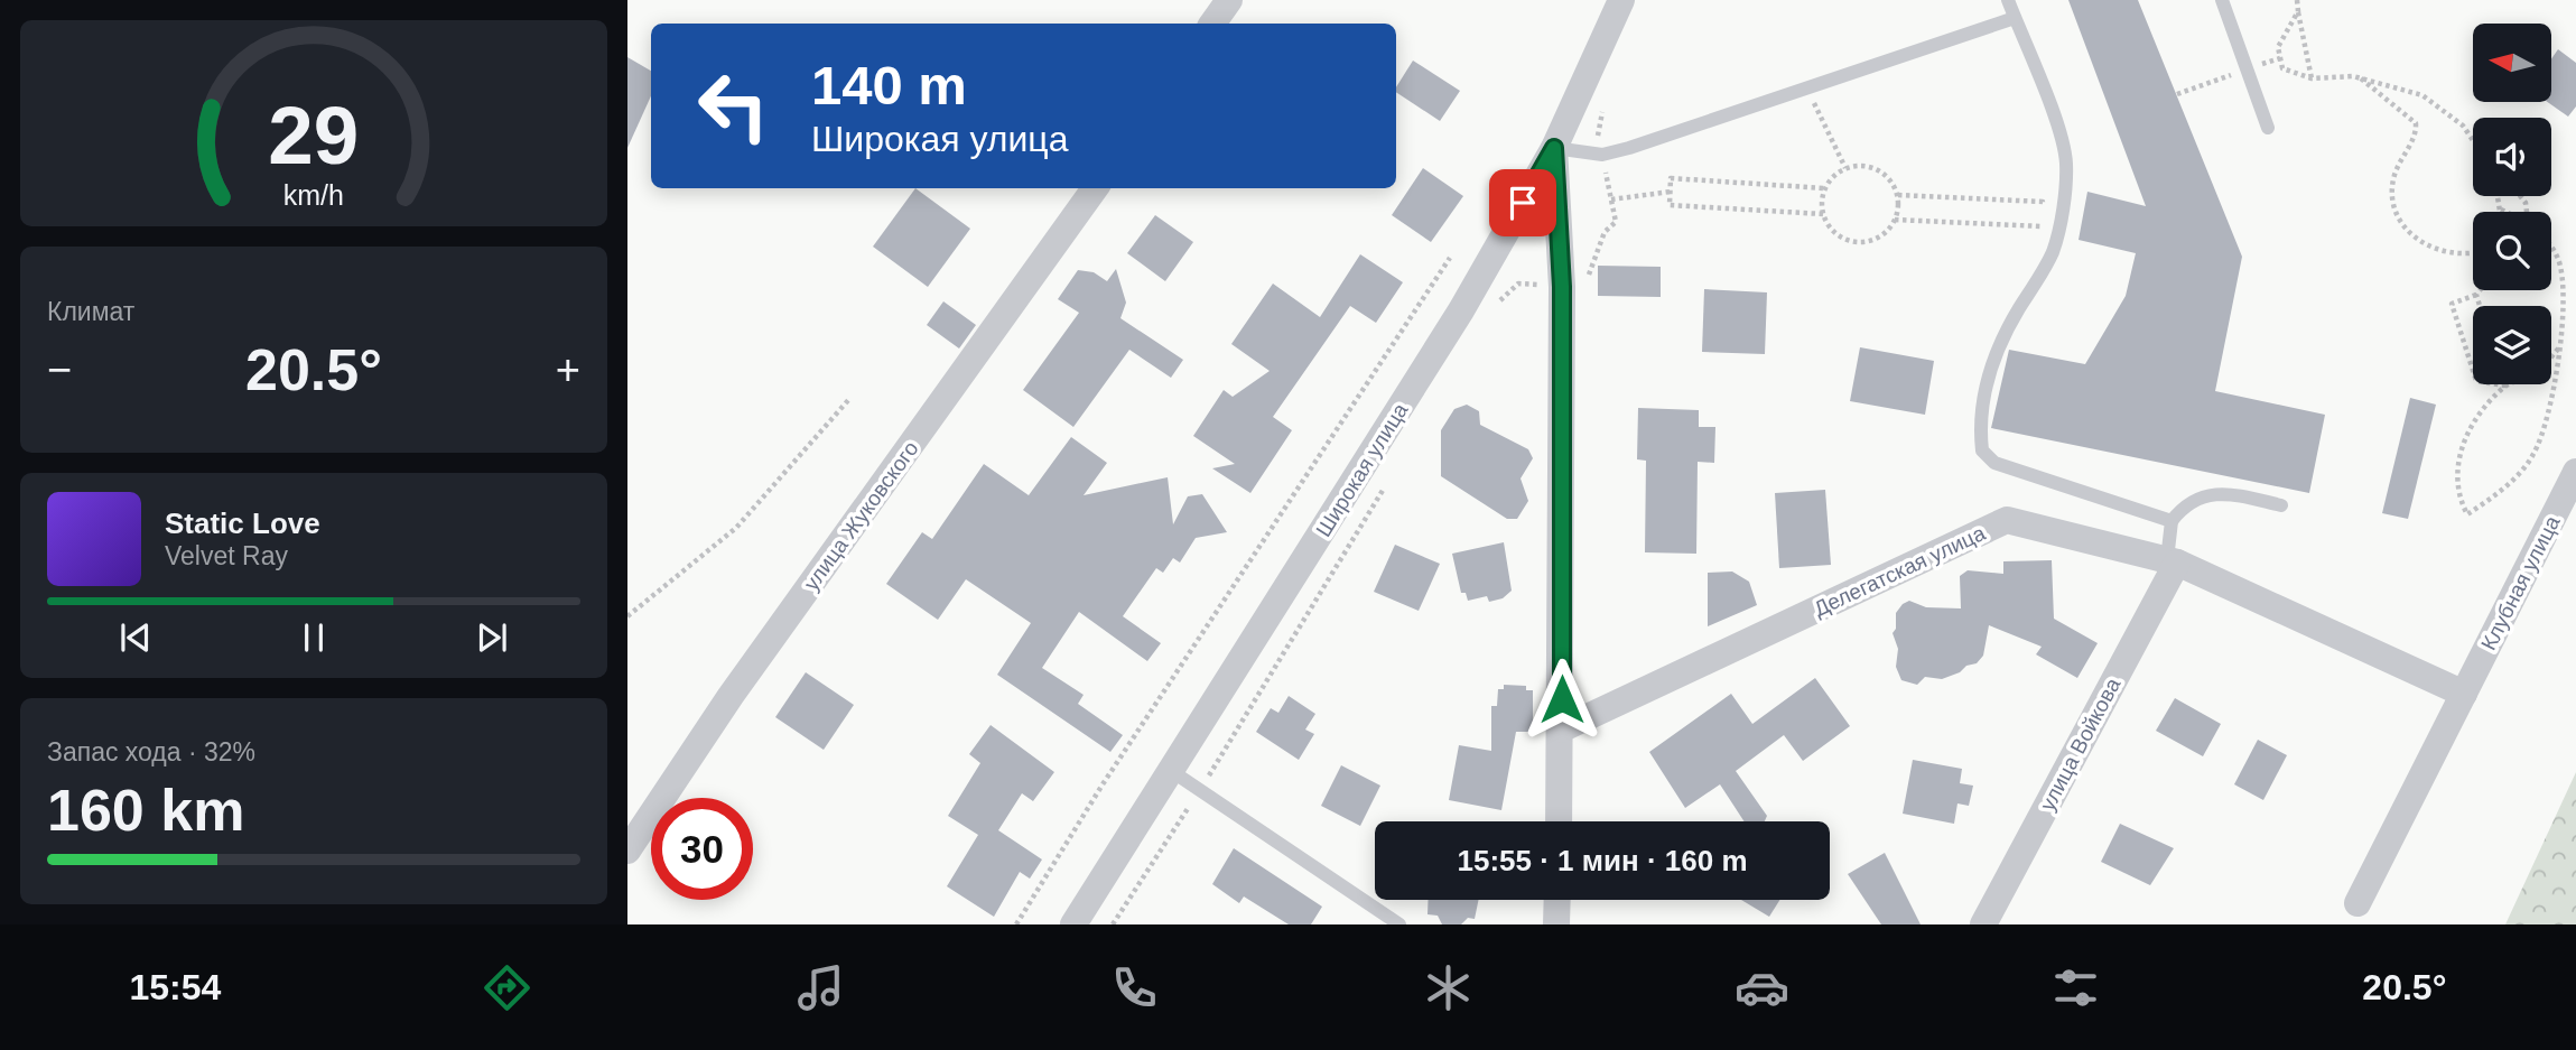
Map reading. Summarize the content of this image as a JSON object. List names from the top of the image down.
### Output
{
  "streets": {
    "street": [
      "Широкая улица",
      "улица Жуковского",
      "Делегатская улица",
      "Клубная улица",
      "улица Войкова"
    ]
  },
  "crossings": [
    ["Делегатская улица", "Клубная улица"],
    ["Делегатская улица", "улица Войкова"]
  ],
  "north": "left",
  "page": {
    "turn": ["140 m", "Широкая улица"],
    "tile": [
      "Климат",
      ["Запас хода · 32%", "160 km"]
    ],
    "heat": ["−", "20.5°", "+"],
    "song": ["Static Love", "Velvet Ray"],
    "limit": "30",
    "trip": "15:55 · 1 мин · 160 m",
    "tabs": ["15:54", "20.5°"],
    "gauge": ["29", "km/h"]
  }
}
